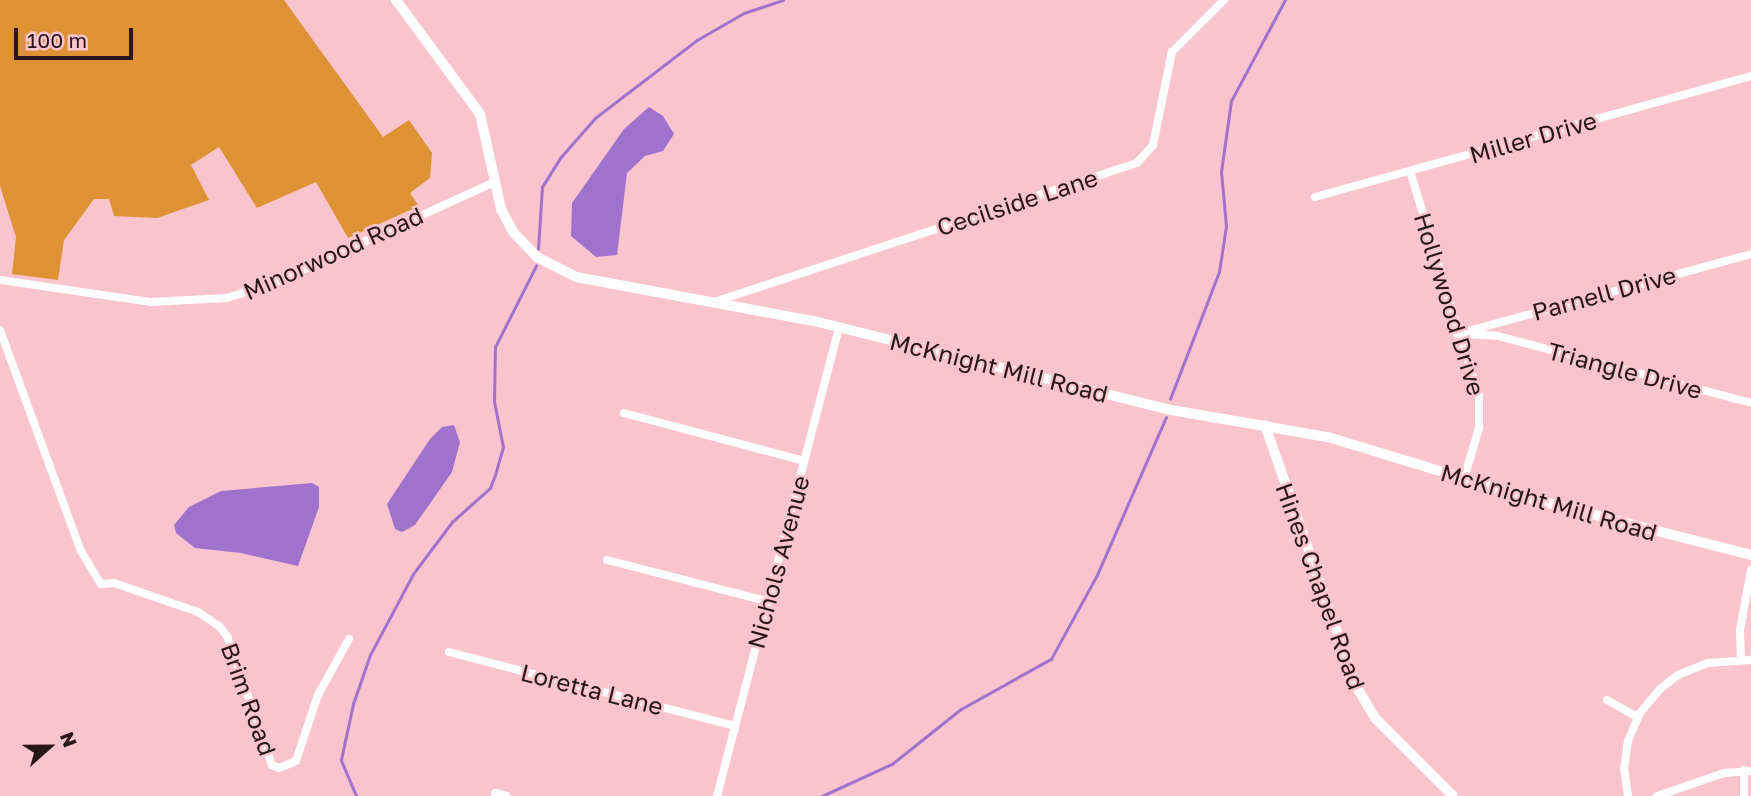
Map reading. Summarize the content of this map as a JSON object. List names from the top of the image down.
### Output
{
  "streets": {
    "street": [
      "Miller Drive",
      "Cecilside Lane",
      "Minorwood Road",
      "Parnell Drive",
      "Hollywood Drive",
      "McKnight Mill Road",
      "Triangle Drive",
      "Nichols Avenue",
      "Hines Chapel Road",
      "Loretta Lane",
      "Brim Road"
    ]
  },
  "crossings": [
    ["Miller Drive", "Hollywood Drive"],
    ["Cecilside Lane", "McKnight Mill Road"],
    ["Minorwood Road", "McKnight Mill Road"],
    ["Parnell Drive", "Hollywood Drive"],
    ["Parnell Drive", "Triangle Drive"],
    ["Hollywood Drive", "McKnight Mill Road"],
    ["Hollywood Drive", "Triangle Drive"],
    ["McKnight Mill Road", "Nichols Avenue"],
    ["McKnight Mill Road", "Hines Chapel Road"],
    ["Nichols Avenue", "Loretta Lane"]
  ],
  "scale_bar": "100 m",
  "north": "right"
}
